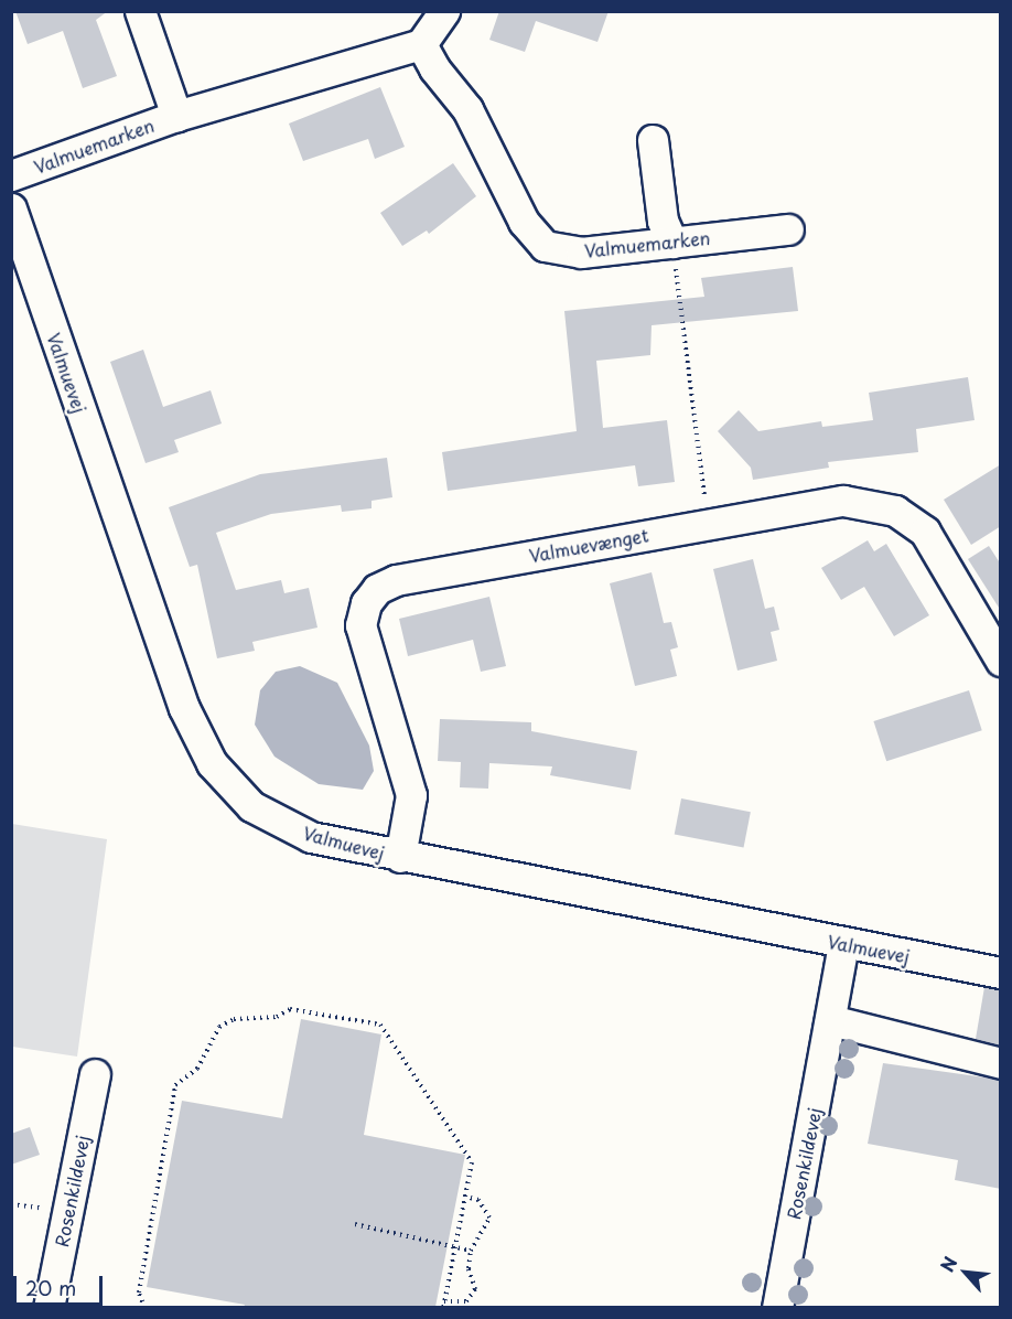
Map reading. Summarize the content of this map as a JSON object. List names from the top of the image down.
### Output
{
  "streets": {
    "street": [
      "Valmuemarken",
      "Valmuevej",
      "Valmuevænget",
      "Rosenkildevej"
    ]
  },
  "crossings": [
    ["Valmuevej", "Valmuevænget"],
    ["Valmuevej", "Rosenkildevej"]
  ],
  "scale_bar": "20 m",
  "north": "top left"
}
